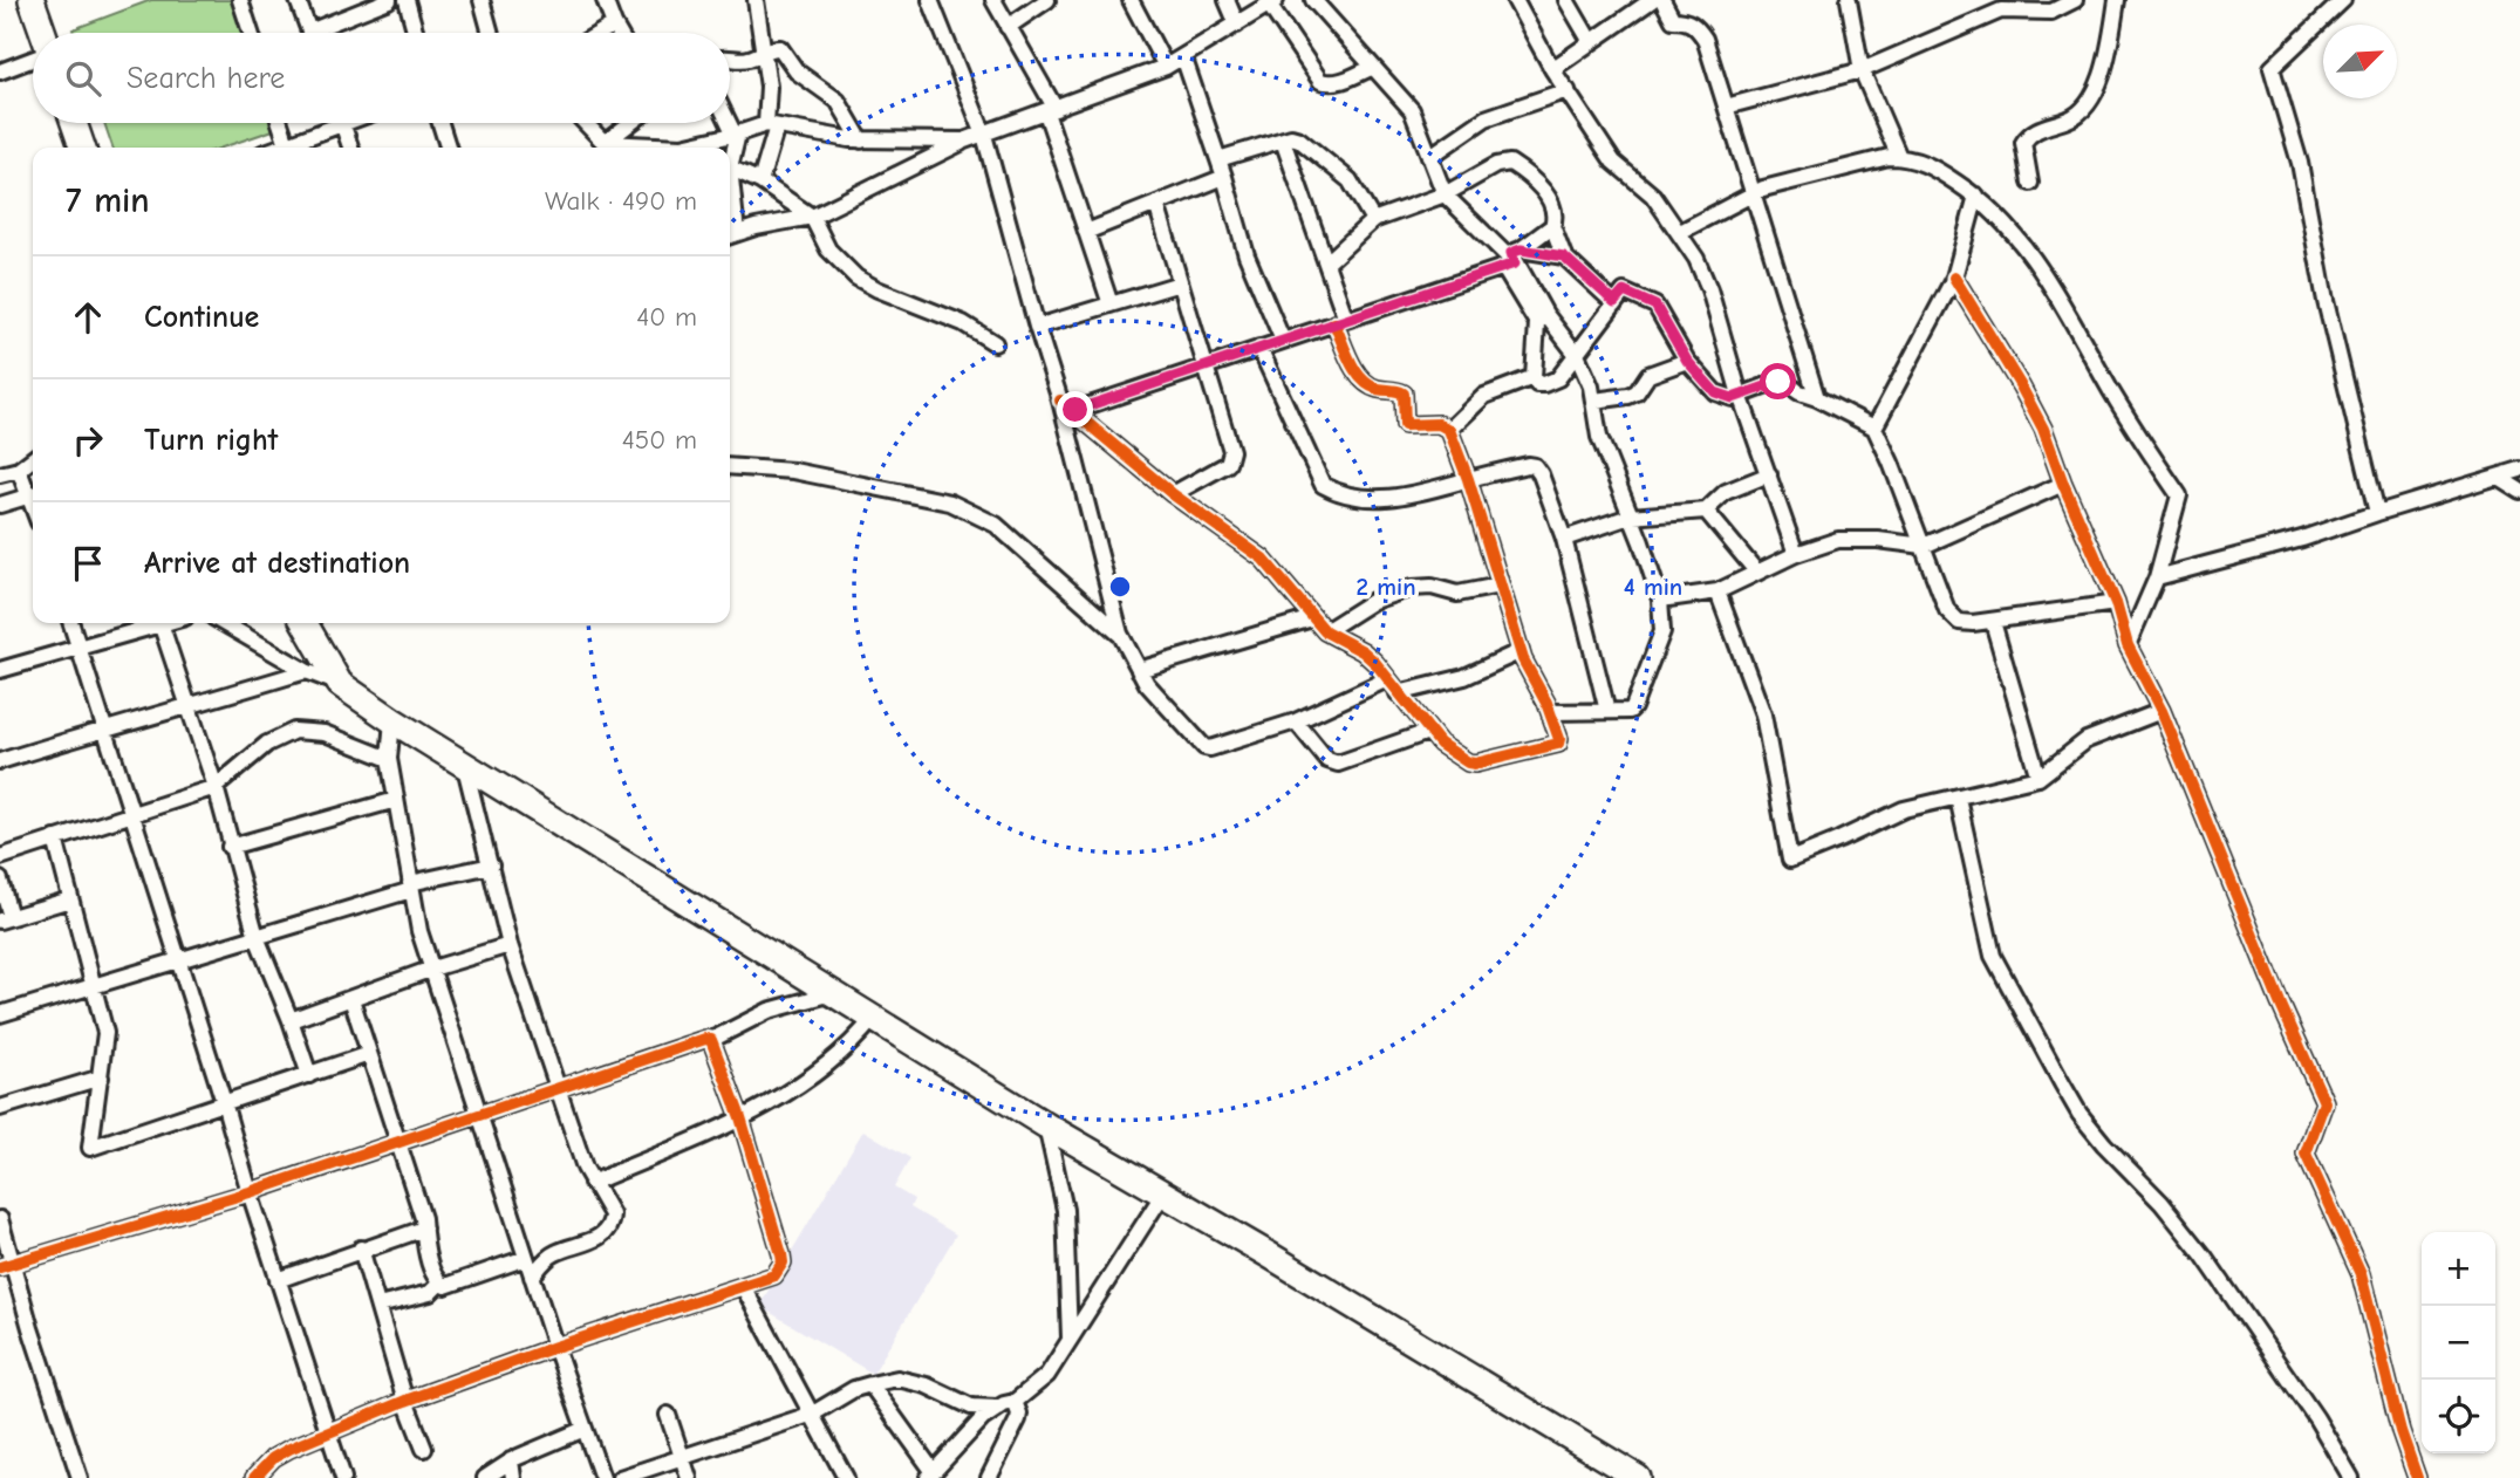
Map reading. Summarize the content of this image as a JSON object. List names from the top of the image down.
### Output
{
  "north": "top right",
  "page": {
    "search": "Search here",
    "heading": ["7 min", "Walk · 490 m"],
    "list": [
      ["Continue", "40 m"],
      ["Turn right", "450 m"],
      "Arrive at destination"
    ],
    "map_buttons": ["+", "−"]
  },
  "rings": ["2 min", "4 min"]
}
